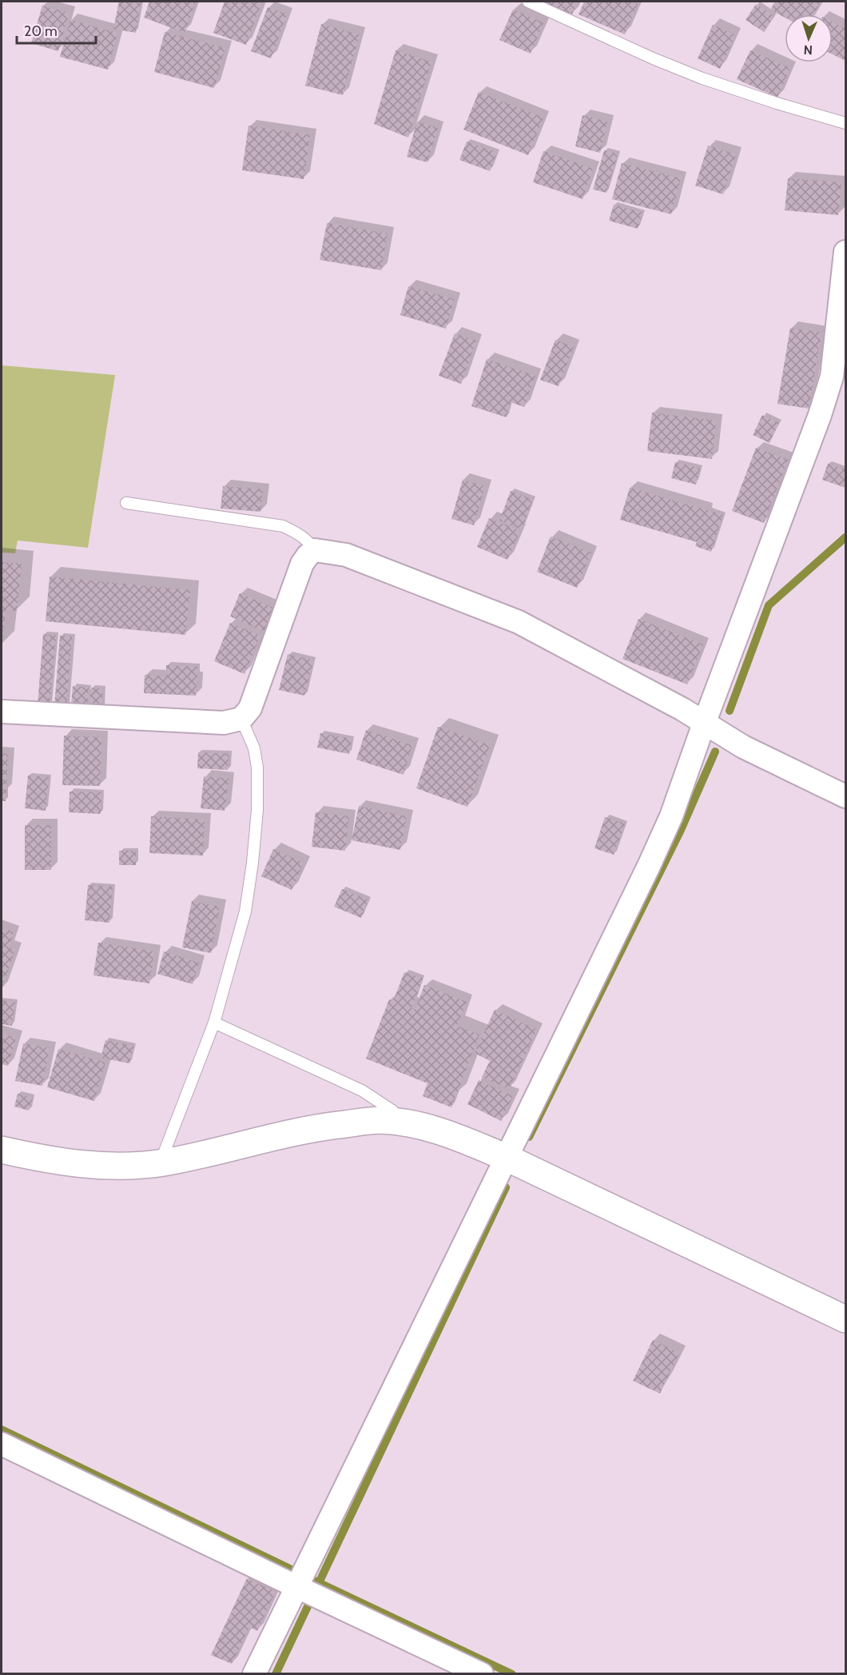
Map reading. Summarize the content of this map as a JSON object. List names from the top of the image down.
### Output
{
  "scale_bar": "20 m",
  "north": "bottom"
}
